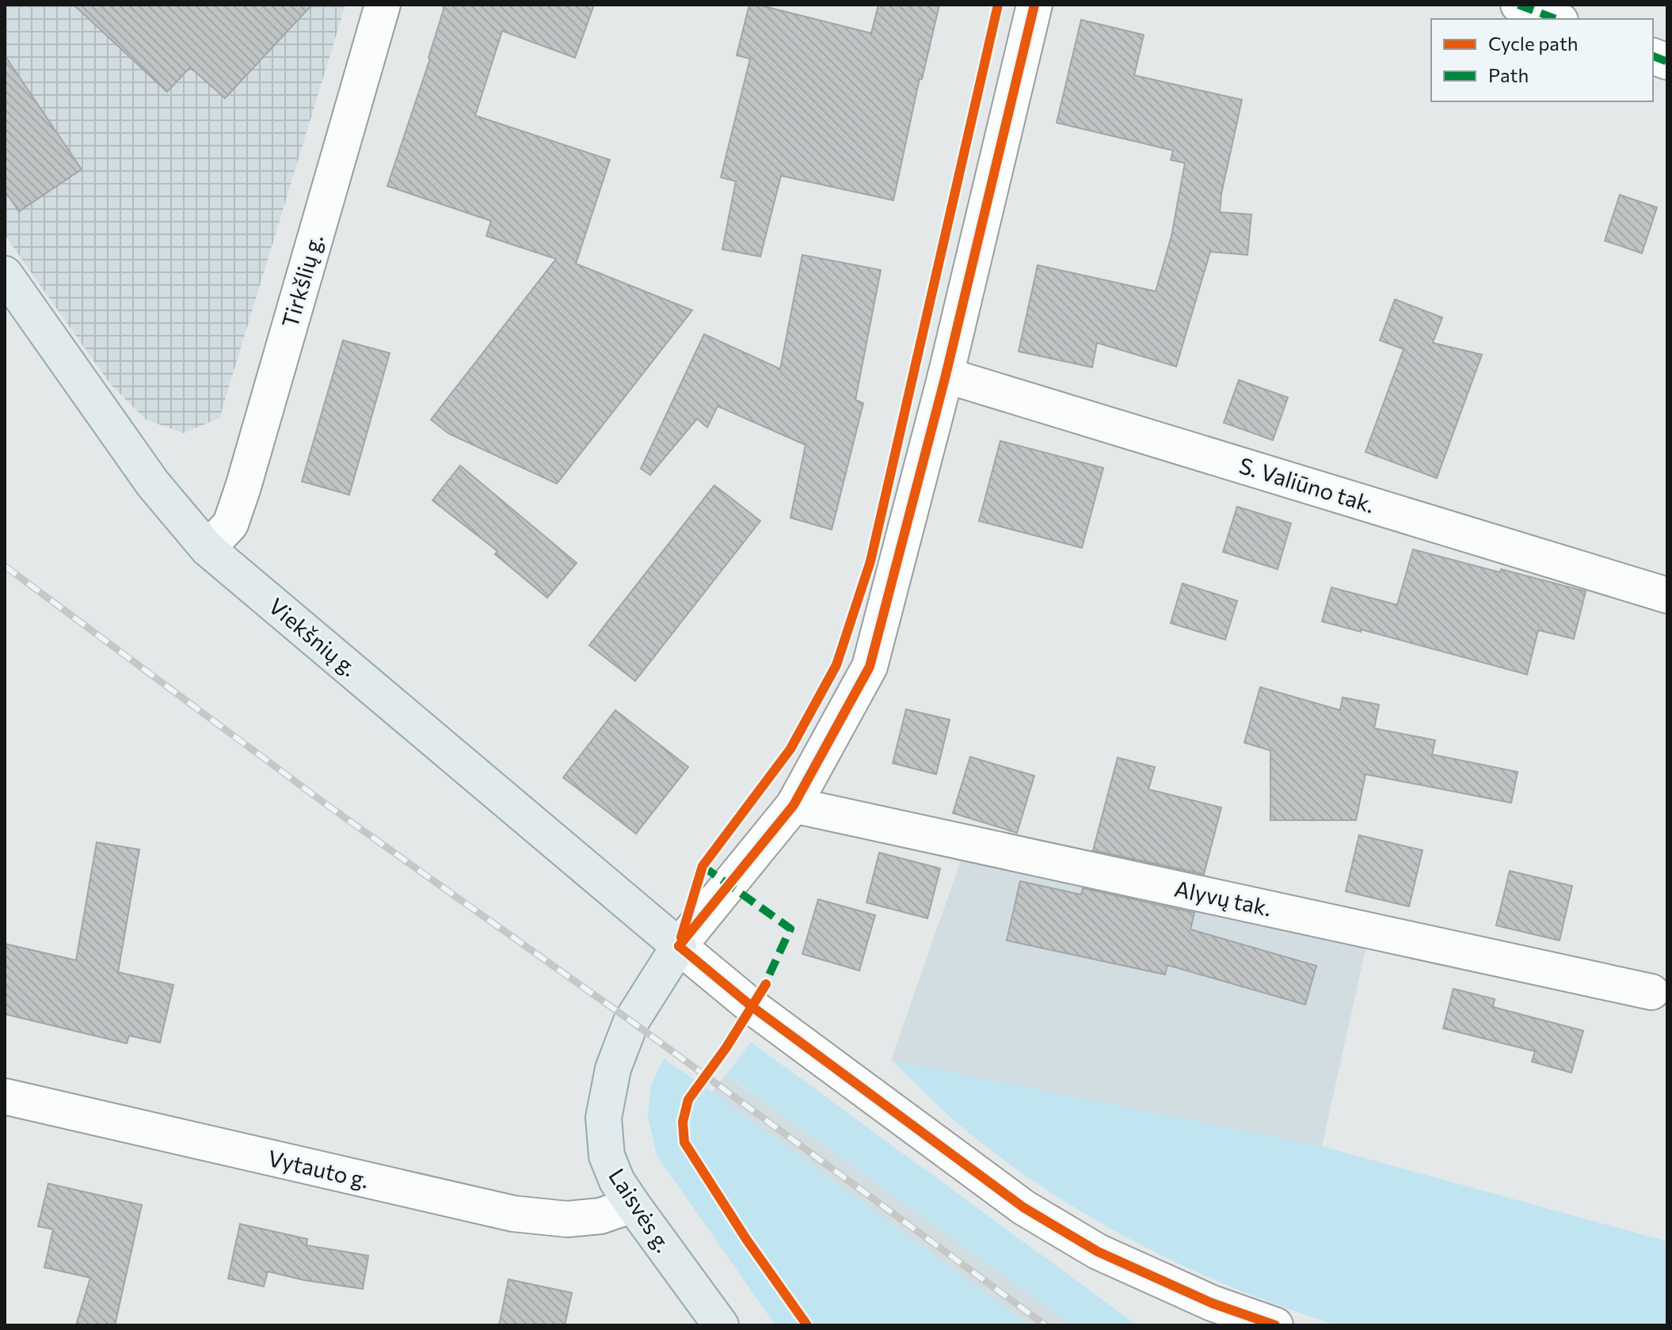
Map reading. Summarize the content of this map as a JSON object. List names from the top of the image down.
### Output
{
  "streets": {
    "main road": ["Viekšnių g.", "Laisvės g."],
    "street": [
      "Tirkšlių g.",
      "S. Valiūno tak.",
      "Alyvų tak.",
      "Vytauto g."
    ]
  },
  "crossings": [
    ["Tirkšlių g.", "Viekšnių g."],
    ["Viekšnių g.", "Laisvės g."],
    ["Vytauto g.", "Laisvės g."]
  ],
  "legend": ["Cycle path", "Path"]
}
